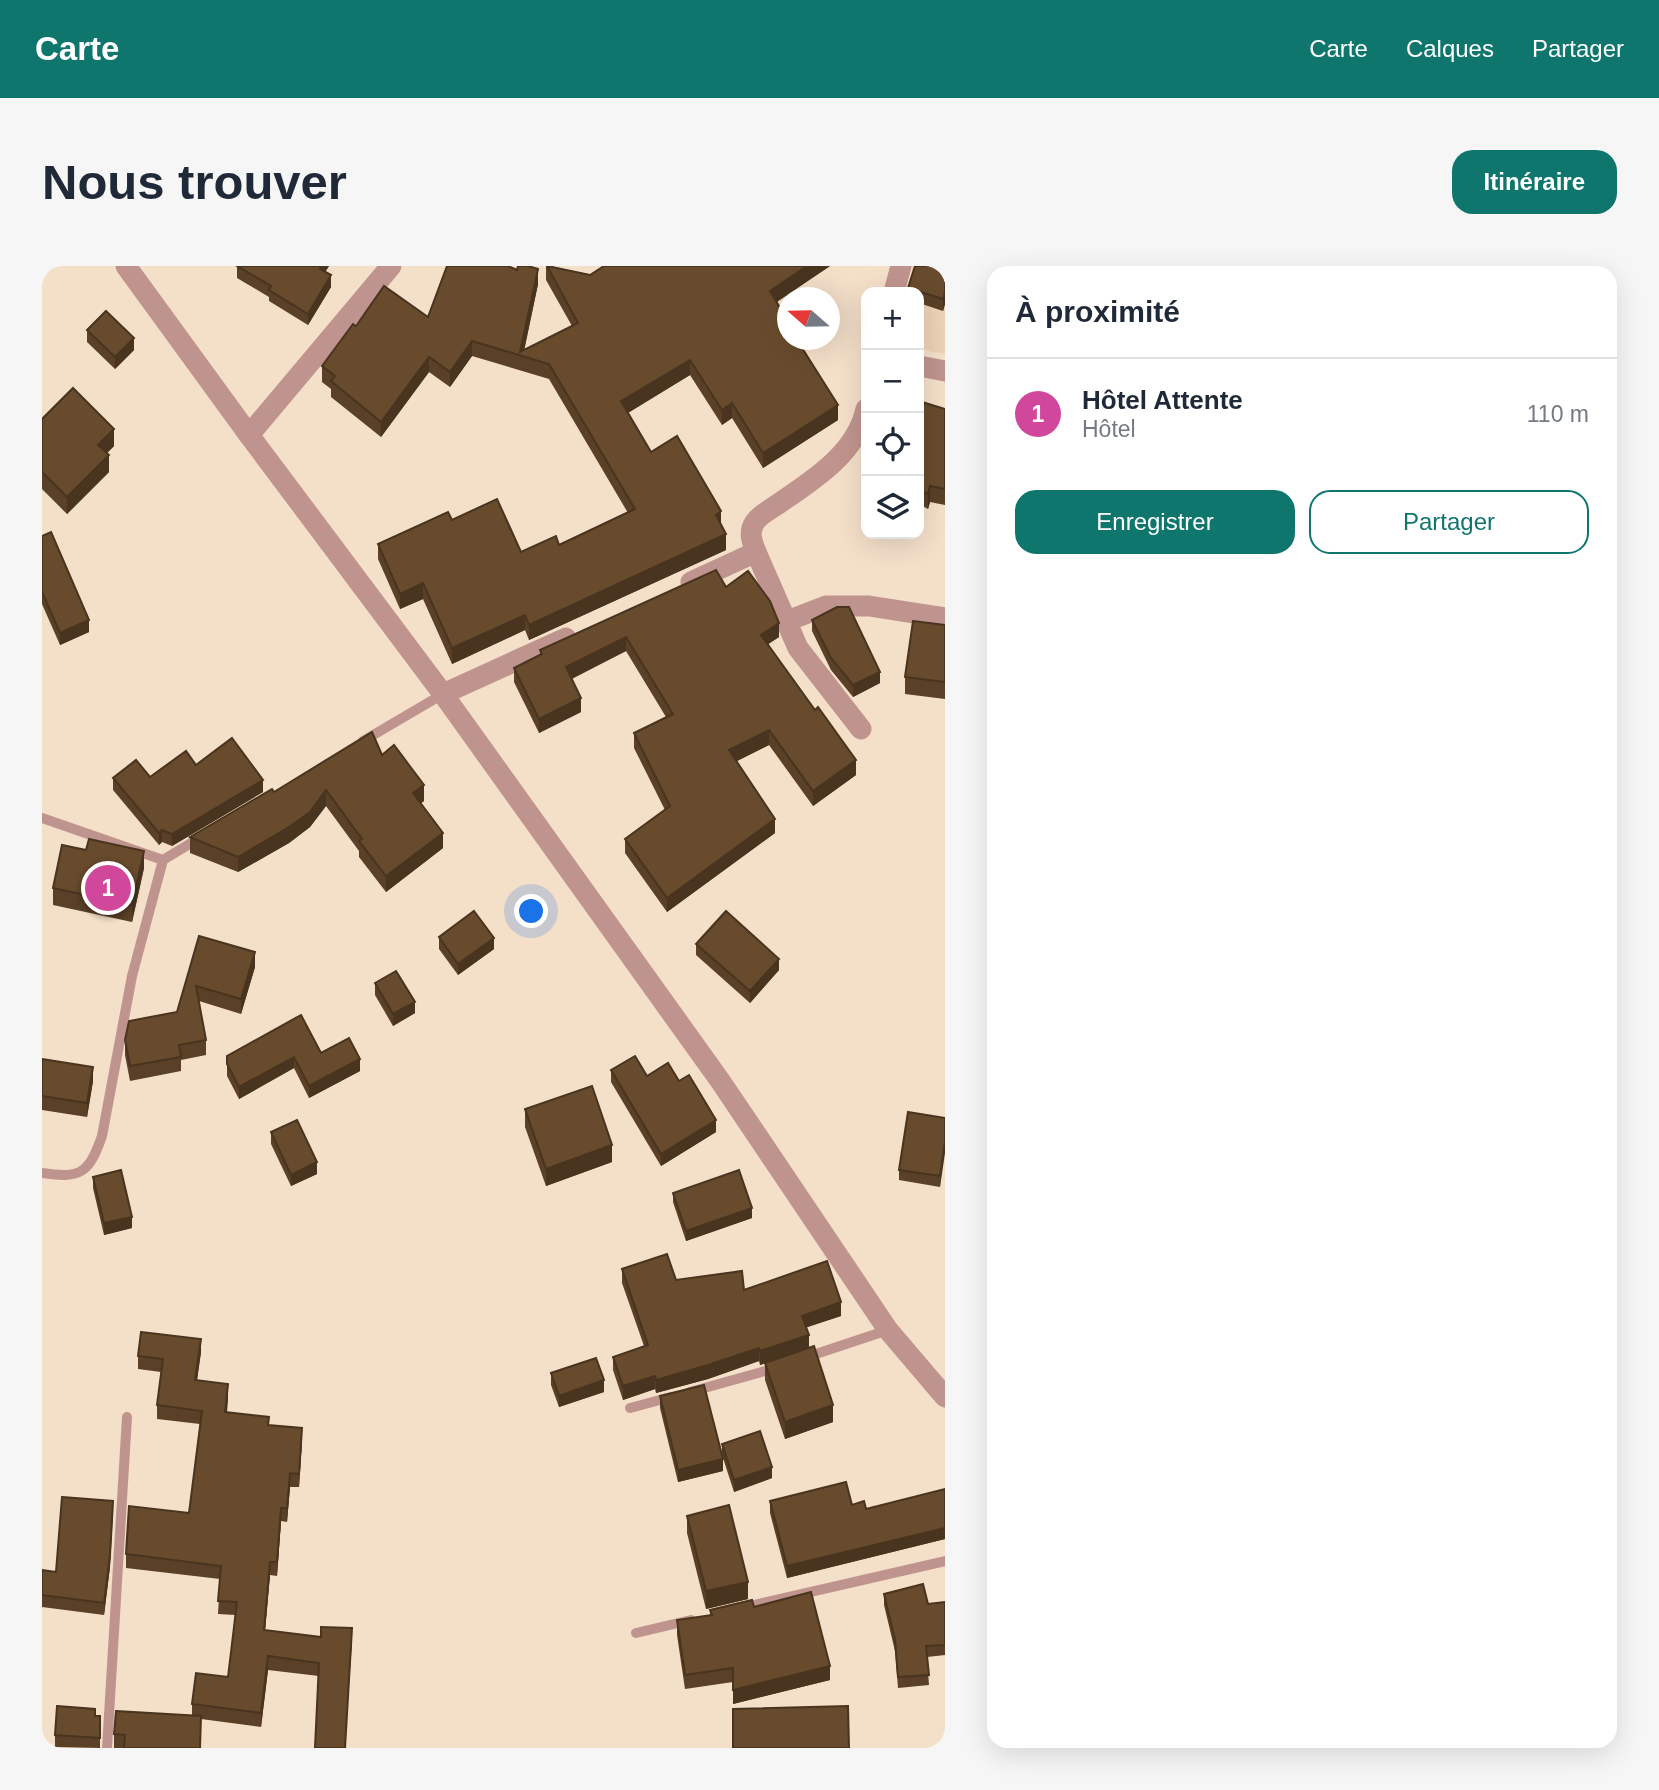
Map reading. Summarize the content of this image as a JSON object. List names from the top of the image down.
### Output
{
  "north": "left",
  "page": {
    "header": "Carte",
    "nav": ["Carte", "Calques", "Partager"],
    "buttons": [
      "Itinéraire",
      ["Enregistrer", "Partager"]
    ],
    "title": "Nous trouver",
    "heading": "À proximité",
    "map_buttons": ["+", "−"],
    "list": [
      {
        "mark": "1",
        "name": "Hôtel Attente",
        "note": "Hôtel",
        "value": "110 m"
      }
    ],
    "pins": "1"
  }
}
